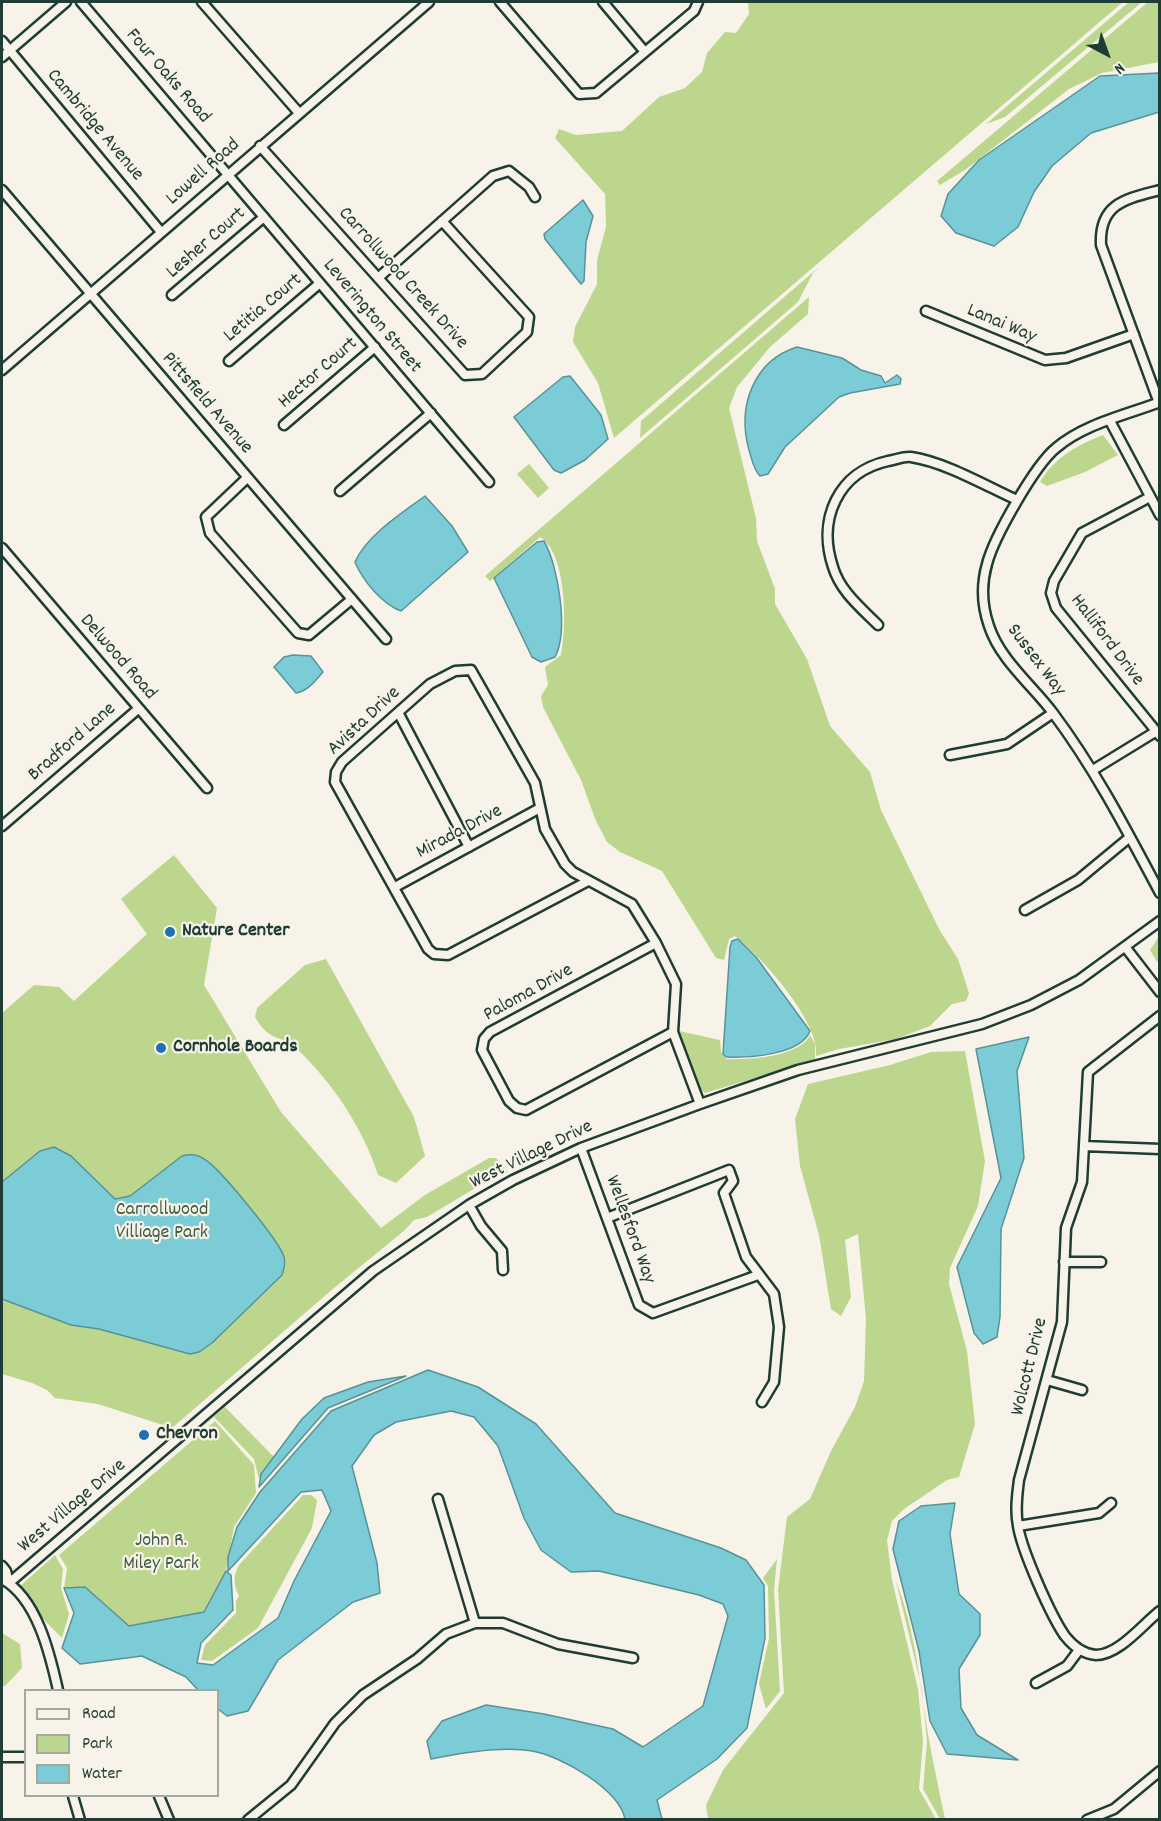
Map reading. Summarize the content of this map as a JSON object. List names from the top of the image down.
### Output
{
  "streets": {
    "street": [
      "Four Oaks Road",
      "Cambridge Avenue",
      "Lowell Road",
      "Lesher Court",
      "Carrollwood Creek Drive",
      "Letitia Court",
      "Leverington Street",
      "Lanai Way",
      "Hector Court",
      "Pittsfield Avenue",
      "Halliford Drive",
      "Delwood Road",
      "Sussex Way",
      "Avista Drive",
      "Bradford Lane",
      "Mirada Drive",
      "Paloma Drive",
      "West Village Drive",
      "Wellesford Way",
      "Wolcott Drive"
    ]
  },
  "crossings": [
    ["Four Oaks Road", "Lowell Road"],
    ["Four Oaks Road", "Leverington Street"],
    ["Cambridge Avenue", "Lowell Road"],
    ["Lowell Road", "Carrollwood Creek Drive"],
    ["Lowell Road", "Leverington Street"],
    ["Lowell Road", "Pittsfield Avenue"],
    ["Lesher Court", "Leverington Street"],
    ["Letitia Court", "Leverington Street"],
    ["Leverington Street", "Hector Court"],
    ["Delwood Road", "Bradford Lane"],
    ["Avista Drive", "Mirada Drive"],
    ["Avista Drive", "Paloma Drive"],
    ["Avista Drive", "West Village Drive"],
    ["West Village Drive", "Wellesford Way"]
  ],
  "parks": ["Carrollwood Villiage Park", "John R. Miley Park"],
  "places": ["Nature Center", "Cornhole Boards", "Chevron"],
  "legend": ["Road", "Park", "Water"],
  "north": "bottom right"
}
